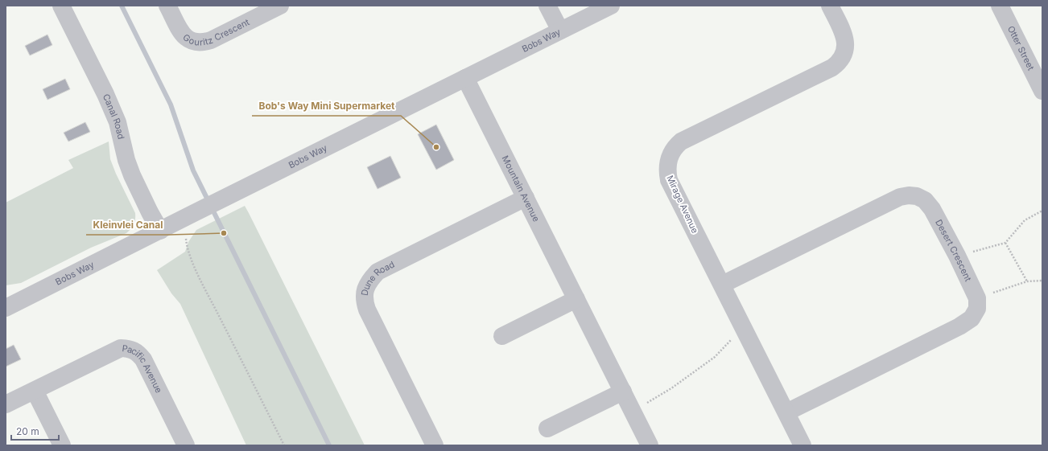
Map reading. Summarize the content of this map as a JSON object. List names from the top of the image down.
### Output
{
  "streets": {
    "street": [
      "Gouritz Crescent",
      "Bobs Way",
      "Otter Street",
      "Canal Road",
      "Mountain Avenue",
      "Mirage Avenue",
      "Desert Crescent",
      "Dune Road",
      "Pacific Avenue"
    ]
  },
  "crossings": [
    ["Bobs Way", "Canal Road"],
    ["Bobs Way", "Mountain Avenue"],
    ["Mountain Avenue", "Dune Road"],
    ["Mirage Avenue", "Desert Crescent"]
  ],
  "places": ["Bob's Way Mini Supermarket", "Kleinvlei Canal"],
  "scale_bar": "20 m"
}
